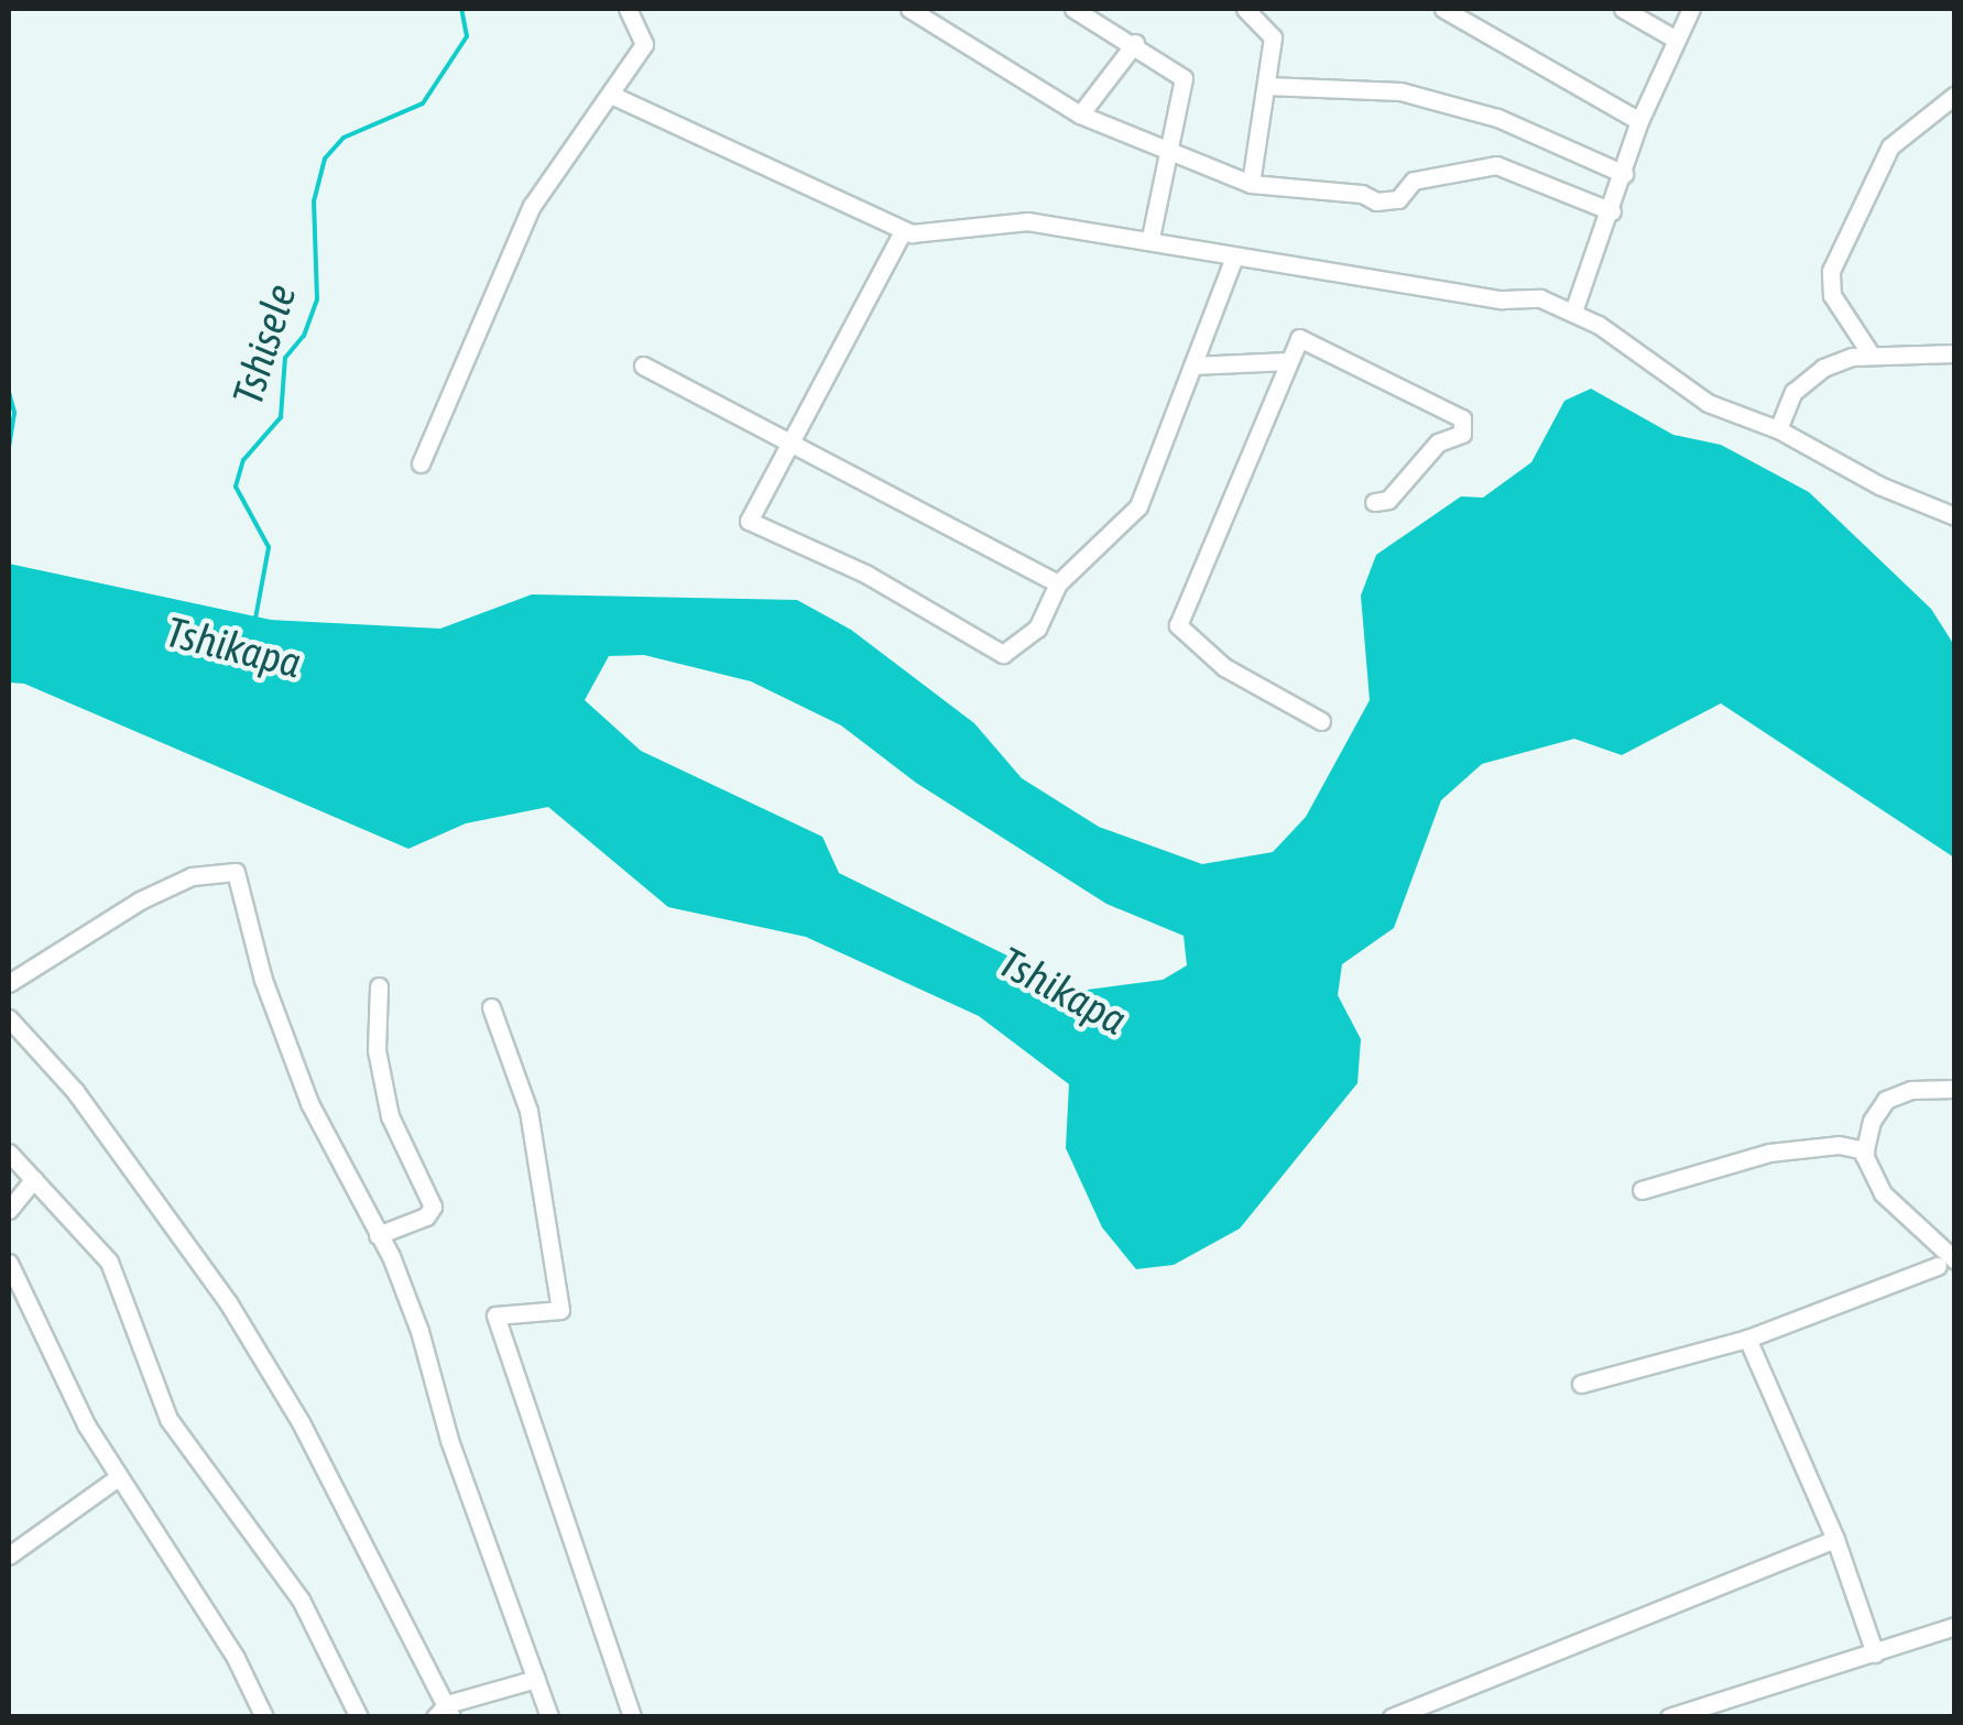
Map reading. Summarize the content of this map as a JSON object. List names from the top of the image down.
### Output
{
  "water": ["Tshisele", "Tshikapa"]
}
